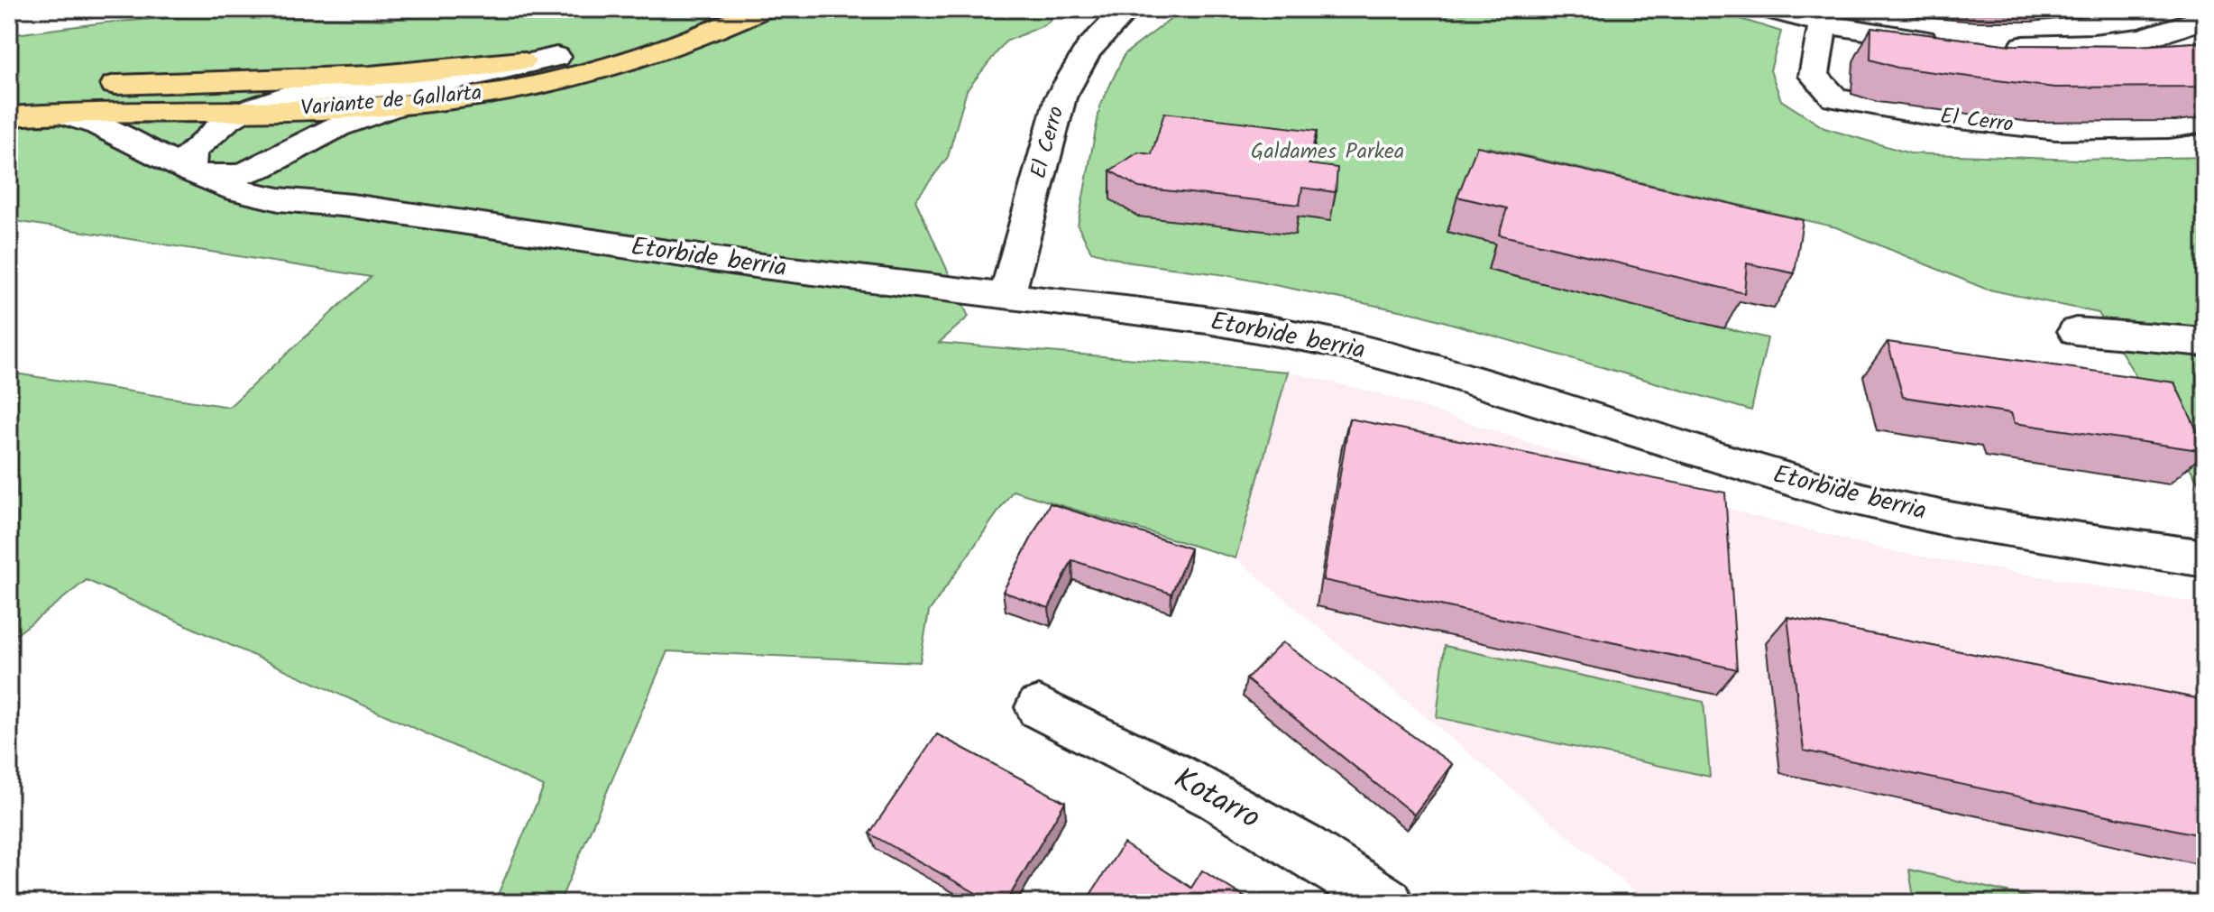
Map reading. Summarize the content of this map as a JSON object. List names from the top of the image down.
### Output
{
  "streets": {
    "main road": ["Variante de Gallarta"],
    "street": ["El Cerro", "Etorbide berria", "Kotarro"]
  },
  "crossings": [
    ["Variante de Gallarta", "Etorbide berria"],
    ["El Cerro", "Etorbide berria"]
  ],
  "parks": ["Galdames Parkea"]
}
